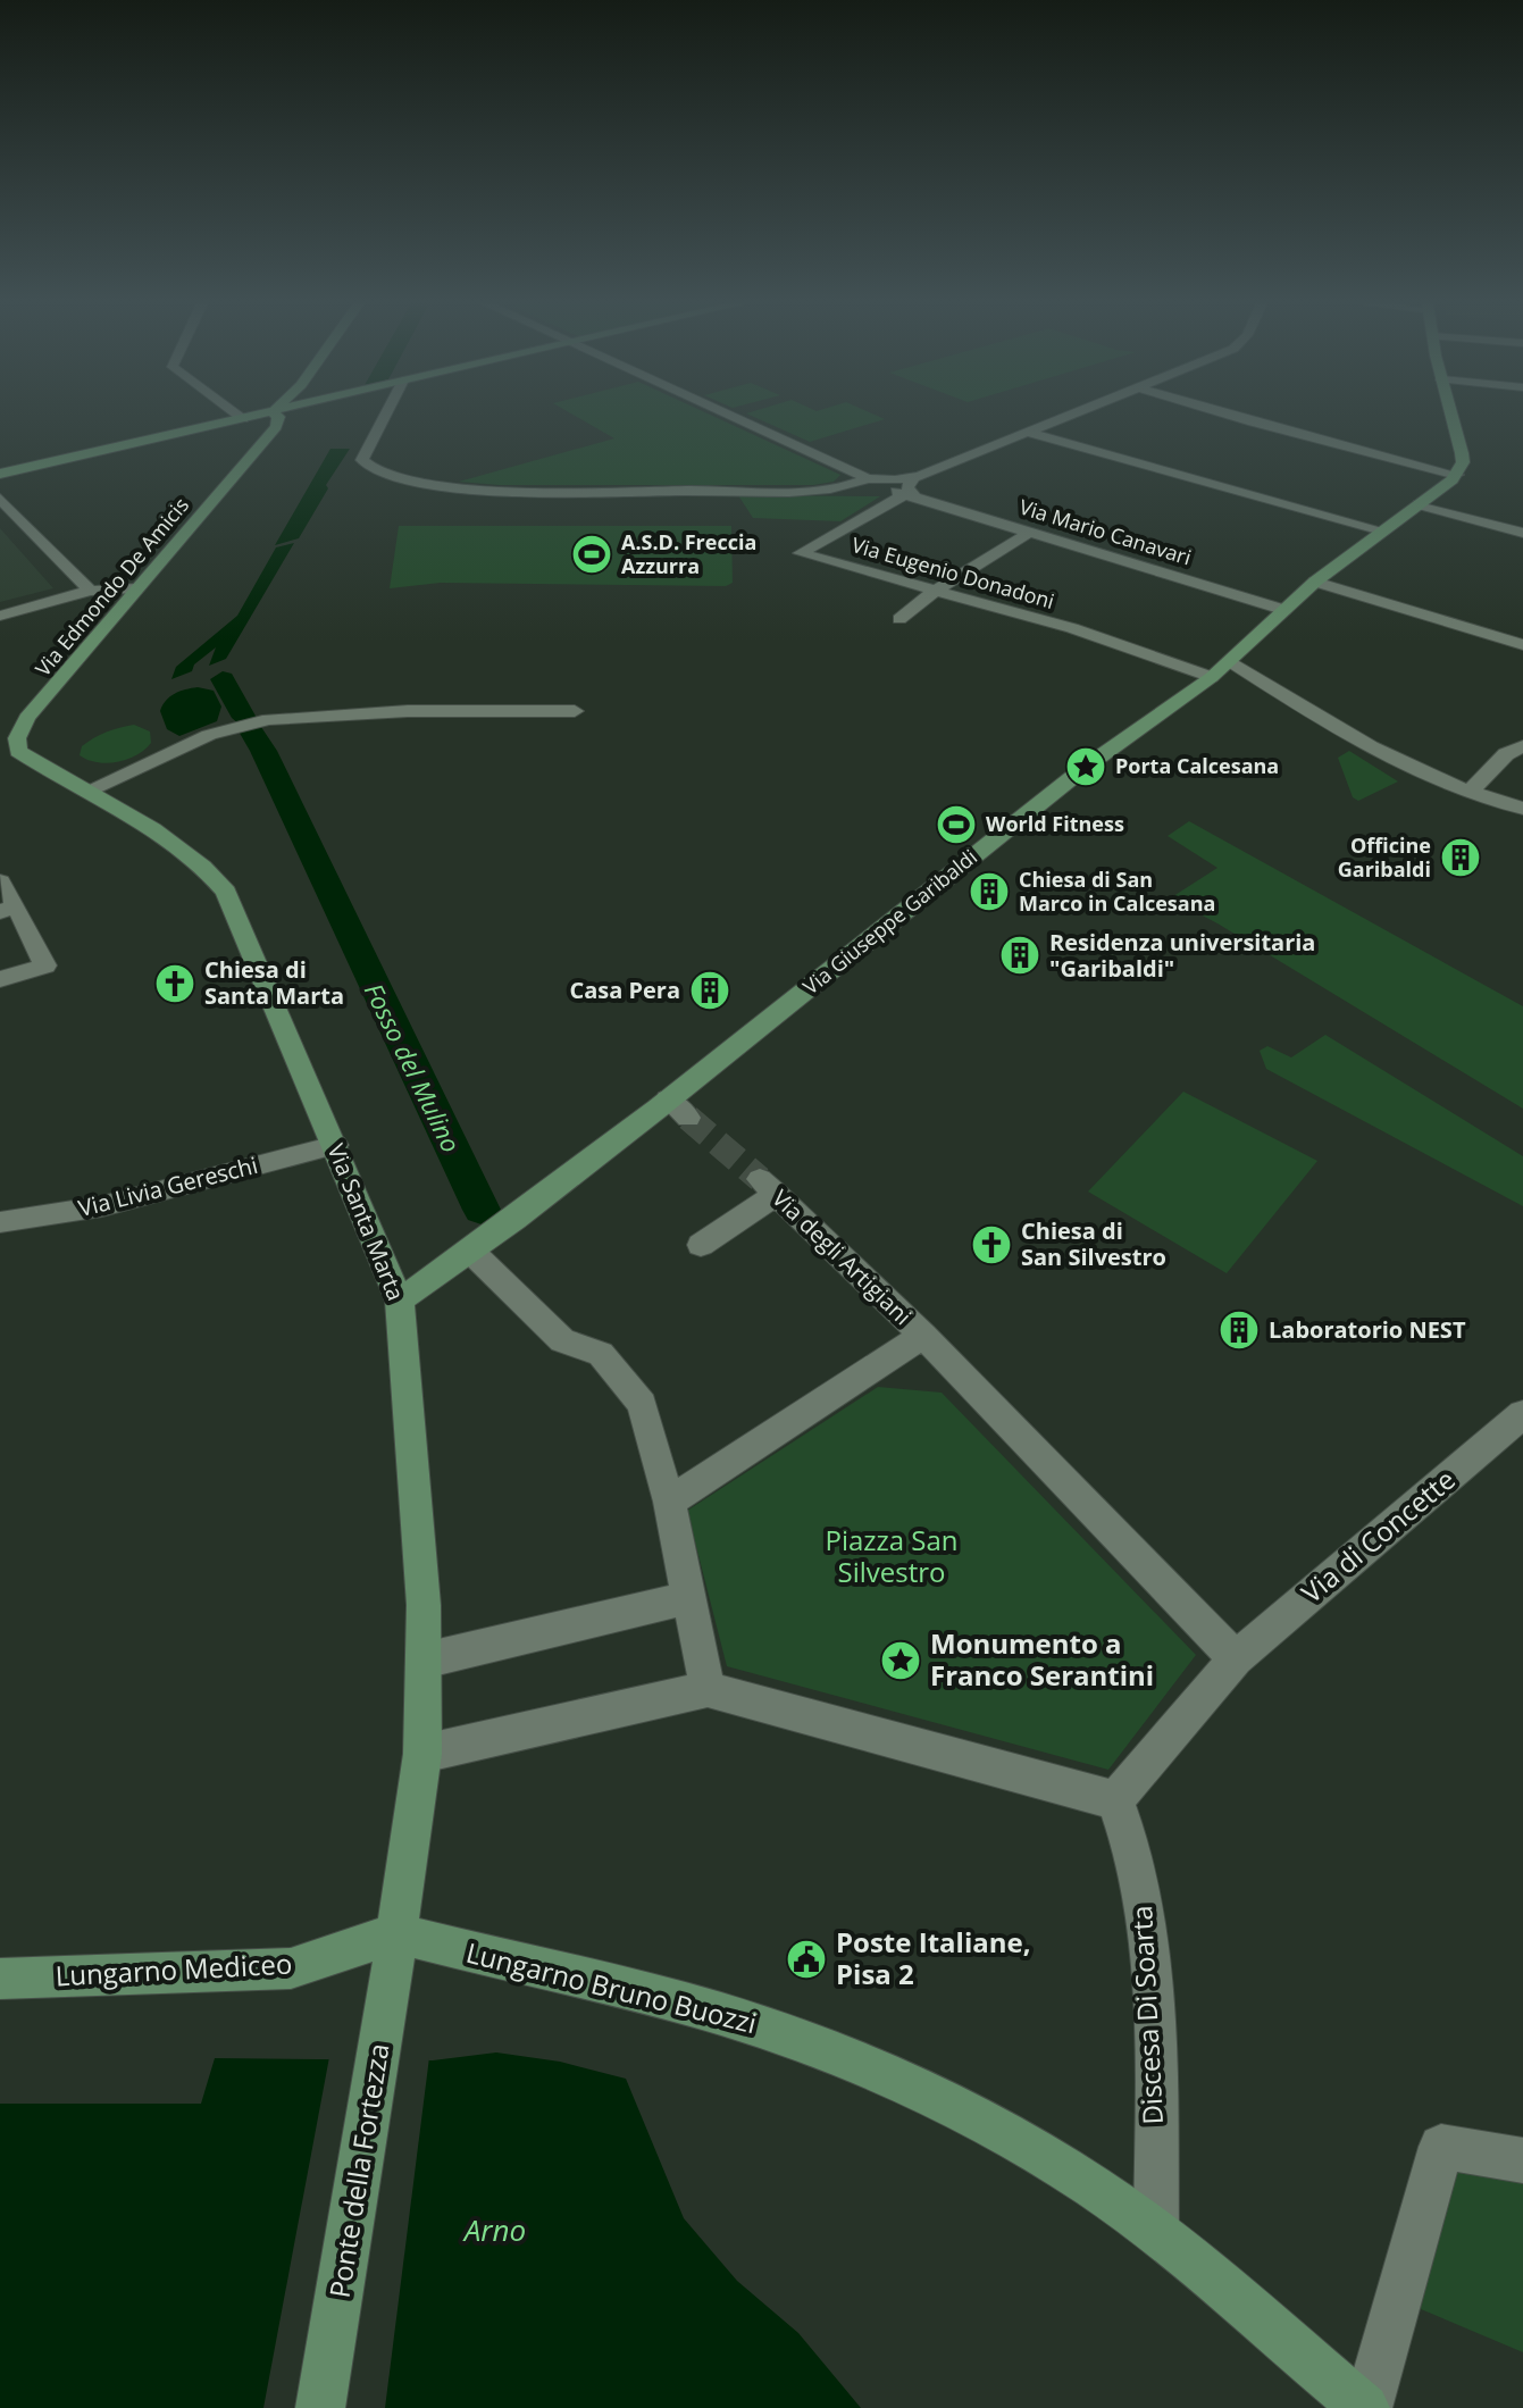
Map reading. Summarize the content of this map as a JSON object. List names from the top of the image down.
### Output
{
  "streets": {
    "street": [
      "Via Mario Canavari",
      "Via Eugenio Donadoni",
      "Via Edmondo De Amicis",
      "Via Giuseppe Garibaldi",
      "Via Livia Gereschi",
      "Via Santa Marta",
      "Via degli Artigiani",
      "Via di Concette",
      "Lungarno Mediceo",
      "Lungarno Bruno Buozzi",
      "Discesa Di Soarta",
      "Ponte della Fortezza"
    ]
  },
  "crossings": [
    ["Via Mario Canavari", "Via Eugenio Donadoni"],
    ["Via Mario Canavari", "Via Giuseppe Garibaldi"],
    ["Via Eugenio Donadoni", "Via Giuseppe Garibaldi"],
    ["Via Edmondo De Amicis", "Via Santa Marta"],
    ["Via Giuseppe Garibaldi", "Via Santa Marta"],
    ["Via Livia Gereschi", "Via Santa Marta"],
    ["Via Santa Marta", "Lungarno Mediceo"],
    ["Via Santa Marta", "Lungarno Bruno Buozzi"],
    ["Via Santa Marta", "Ponte della Fortezza"],
    ["Lungarno Mediceo", "Lungarno Bruno Buozzi"],
    ["Lungarno Mediceo", "Ponte della Fortezza"],
    ["Lungarno Bruno Buozzi", "Discesa Di Soarta"],
    ["Lungarno Bruno Buozzi", "Ponte della Fortezza"]
  ],
  "water": ["Fosso del Mulino", "Arno"],
  "parks": ["Piazza San Silvestro"],
  "places": {
    "sports": ["A.S.D. Freccia Azzurra", "World Fitness"],
    "place": ["Porta Calcesana", "Monumento a Franco Serantini"],
    "building": [
      "Officine Garibaldi",
      "Chiesa di San Marco in Calcesana",
      "Residenza universitaria \"Garibaldi\"",
      "Casa Pera",
      "Laboratorio NEST"
    ],
    "church": ["Chiesa di Santa Marta", "Chiesa di San Silvestro"],
    "public building": ["Poste Italiane, Pisa 2"]
  }
}
